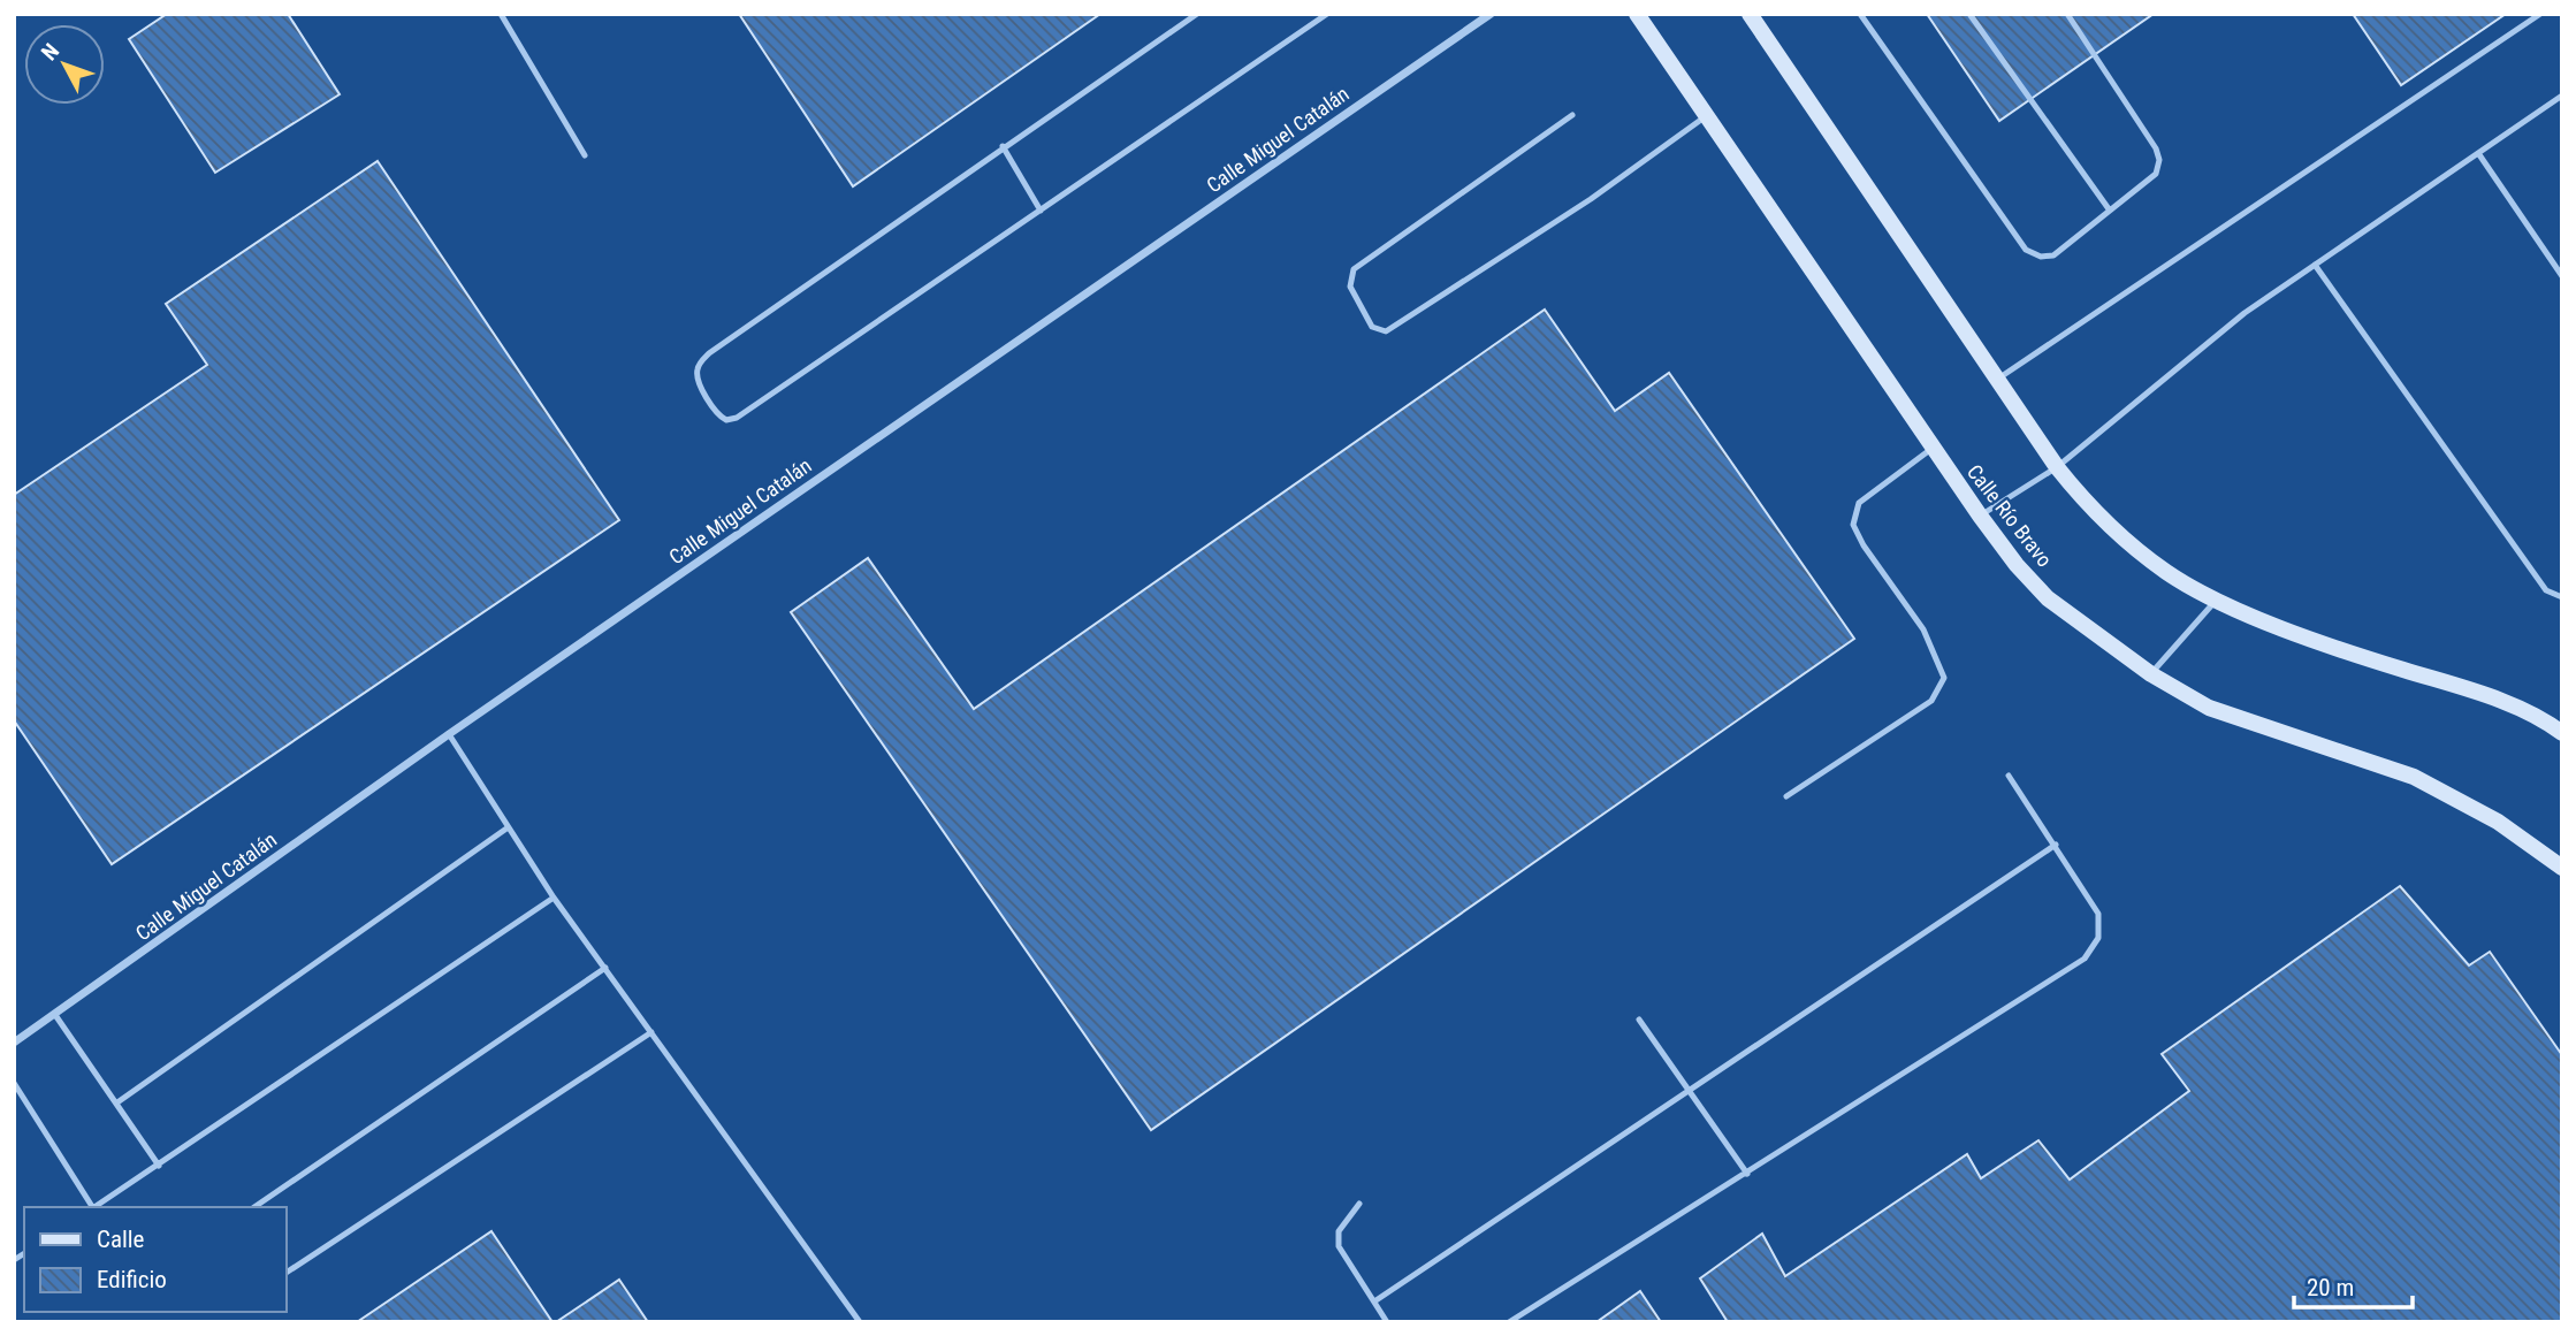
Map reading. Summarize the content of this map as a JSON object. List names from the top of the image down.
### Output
{
  "streets": {
    "street": ["Calle Miguel Catalán", "Calle Río Bravo"]
  },
  "legend": ["Calle", "Edificio"],
  "scale_bar": "20 m",
  "north": "top left"
}
